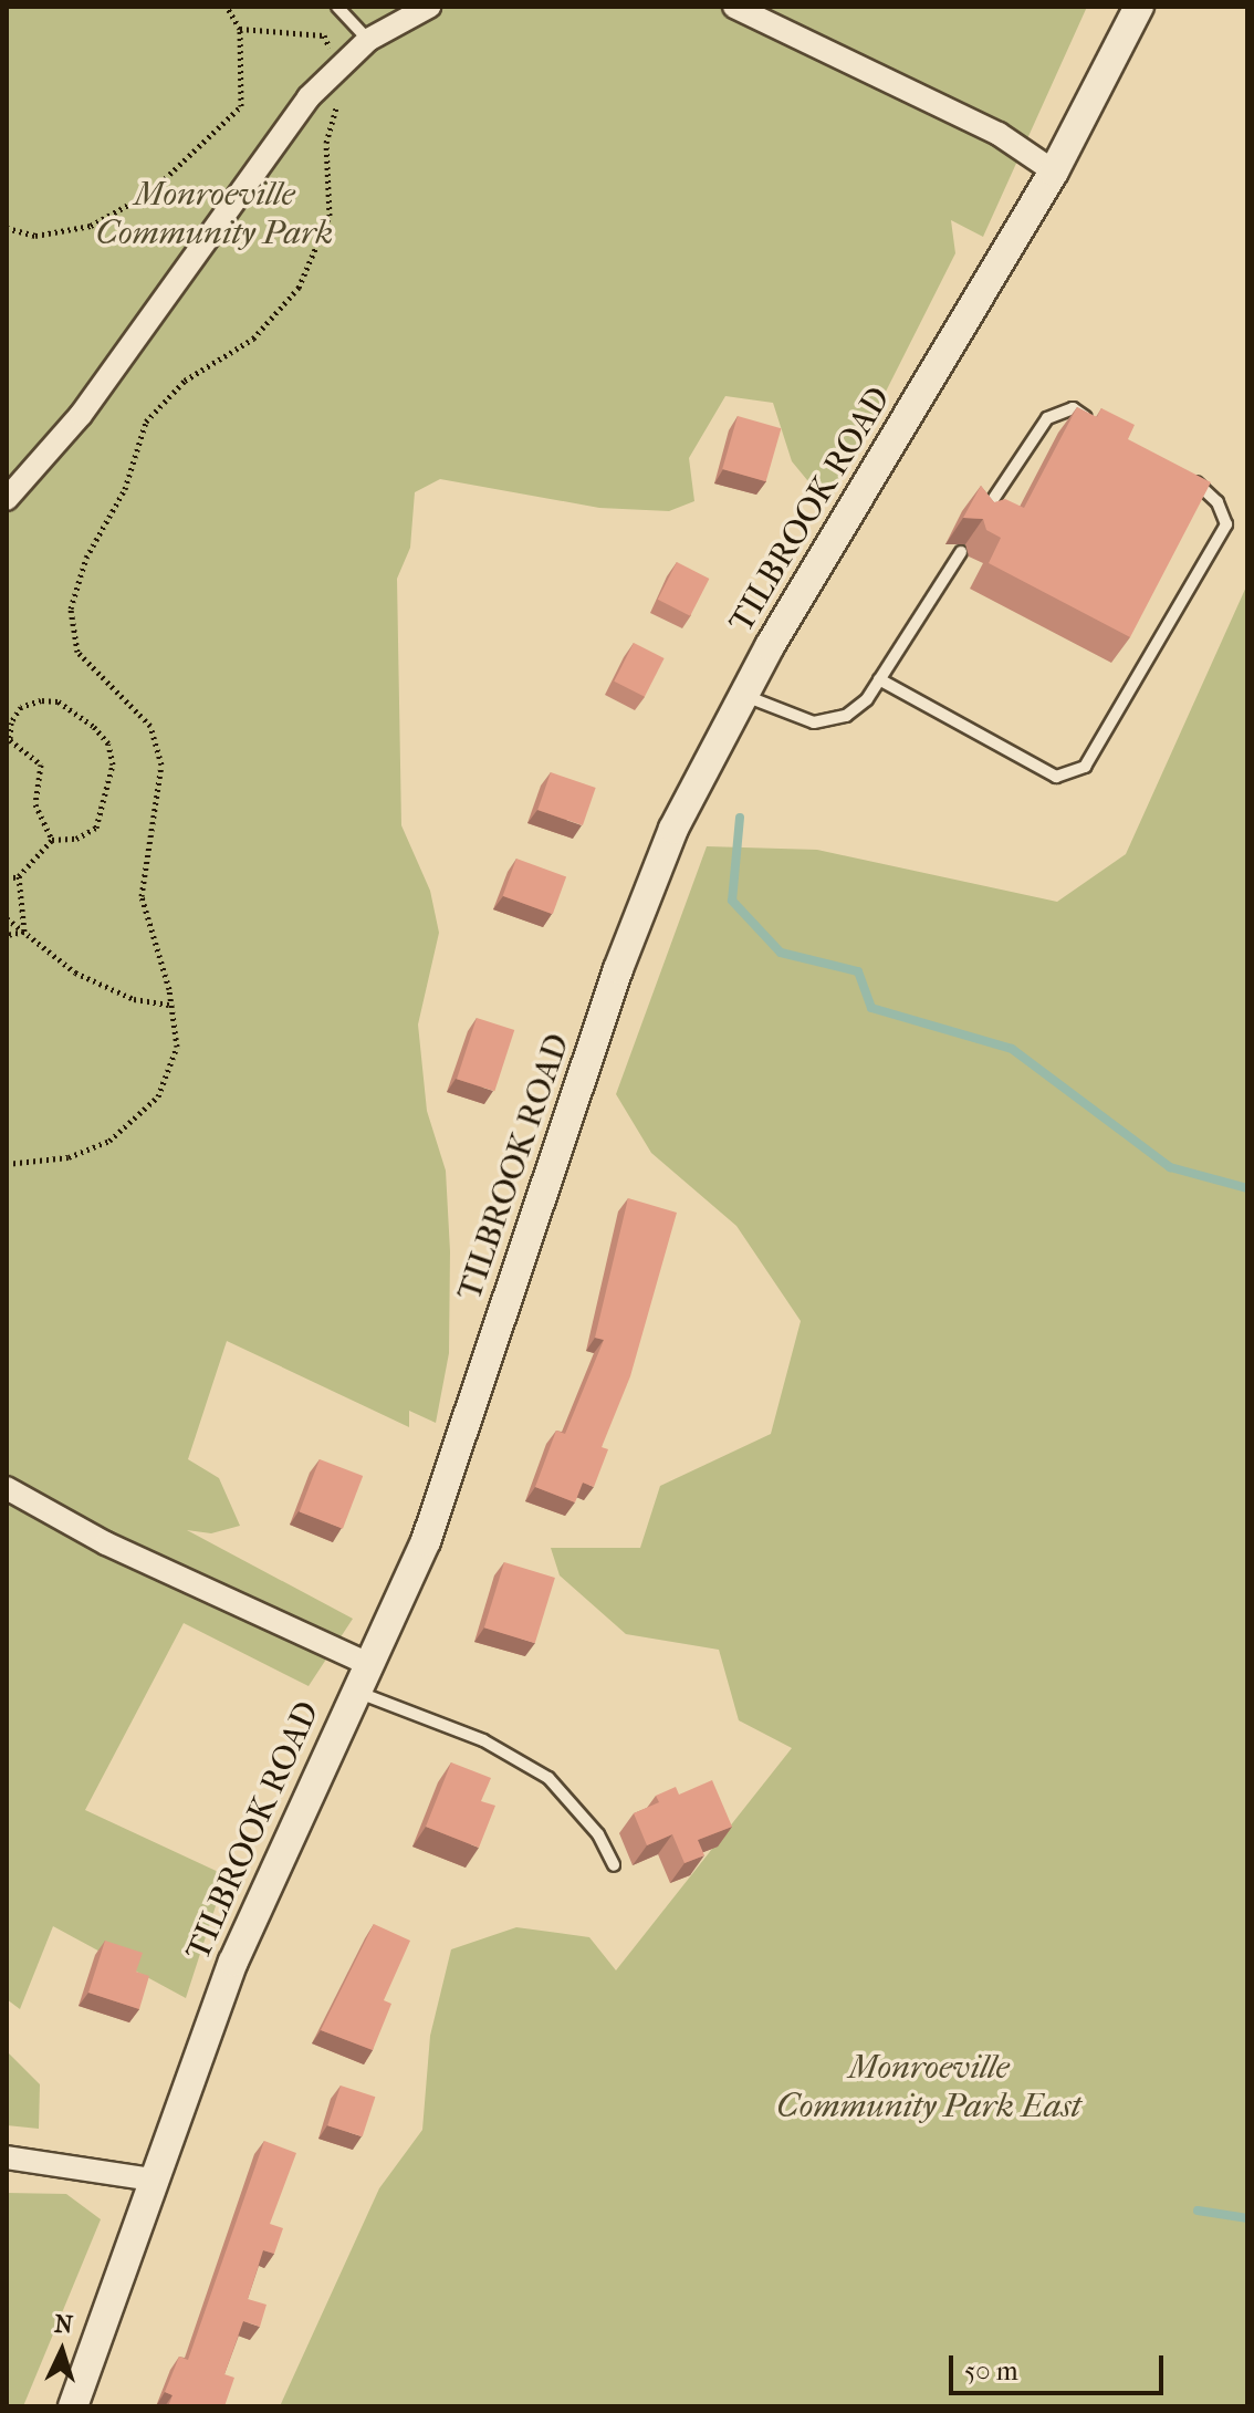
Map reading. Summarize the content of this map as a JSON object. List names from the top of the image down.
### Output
{
  "streets": {
    "street": ["TILBROOK ROAD"]
  },
  "parks": ["Monroeville Community Park", "Monroeville Community Park East"],
  "scale_bar": "50 m",
  "north": "top"
}
